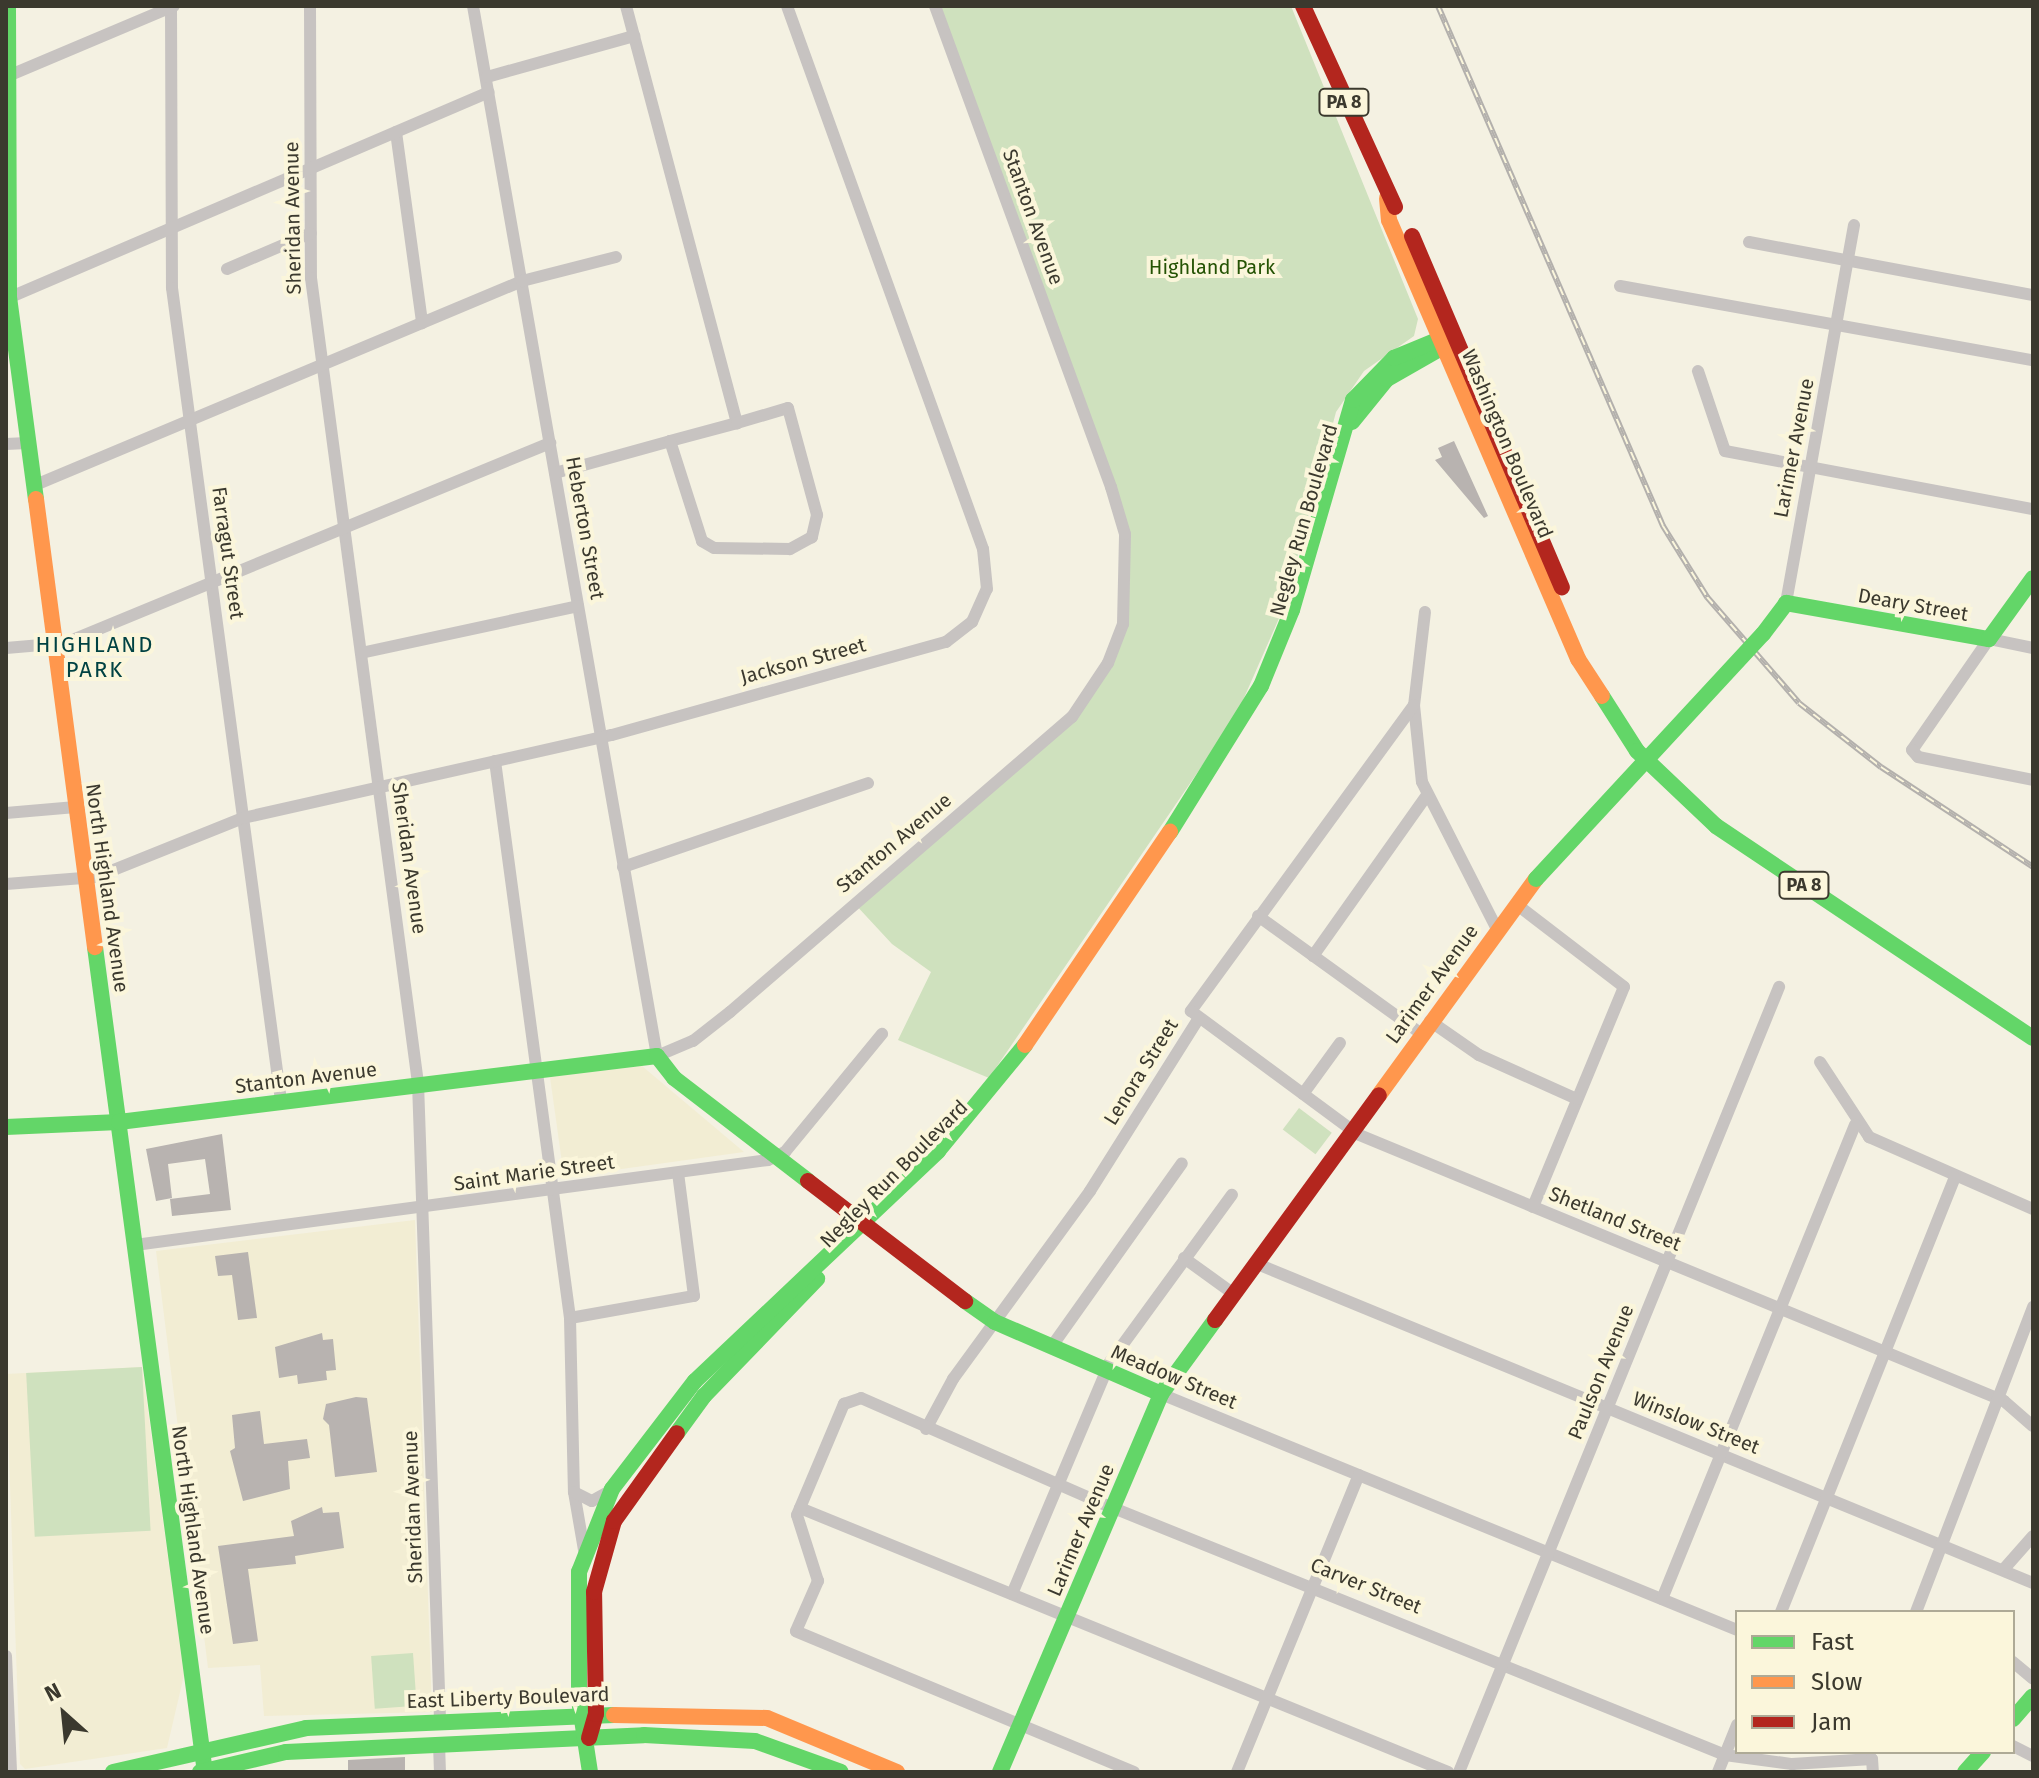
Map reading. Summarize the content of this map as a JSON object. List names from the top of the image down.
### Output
{
  "streets": {
    "main road": [
      "PA 8",
      "Stanton Avenue",
      "Washington Boulevard",
      "Larimer Avenue",
      "Negley Run Boulevard",
      "Deary Street",
      "North Highland Avenue",
      "Meadow Street",
      "East Liberty Boulevard"
    ],
    "street": [
      "Sheridan Avenue",
      "Heberton Street",
      "Farragut Street",
      "Jackson Street",
      "Lenora Street",
      "Saint Marie Street",
      "Shetland Street",
      "Paulson Avenue",
      "Winslow Street",
      "Carver Street"
    ]
  },
  "crossings": [
    ["Stanton Avenue", "Sheridan Avenue"],
    ["Stanton Avenue", "Heberton Street"],
    ["Stanton Avenue", "Farragut Street"],
    ["Stanton Avenue", "North Highland Avenue"],
    ["Stanton Avenue", "Meadow Street"],
    ["Sheridan Avenue", "Jackson Street"],
    ["Sheridan Avenue", "Saint Marie Street"],
    ["Sheridan Avenue", "East Liberty Boulevard"],
    ["Washington Boulevard", "Negley Run Boulevard"],
    ["Larimer Avenue", "Deary Street"],
    ["Larimer Avenue", "Shetland Street"],
    ["Larimer Avenue", "Meadow Street"],
    ["Larimer Avenue", "Winslow Street"],
    ["Larimer Avenue", "Carver Street"],
    ["Negley Run Boulevard", "East Liberty Boulevard"],
    ["Heberton Street", "Jackson Street"],
    ["Heberton Street", "Meadow Street"],
    ["Farragut Street", "Jackson Street"],
    ["Jackson Street", "North Highland Avenue"],
    ["North Highland Avenue", "Saint Marie Street"],
    ["North Highland Avenue", "East Liberty Boulevard"],
    ["Lenora Street", "Shetland Street"],
    ["Lenora Street", "Meadow Street"],
    ["Lenora Street", "Carver Street"],
    ["Saint Marie Street", "Meadow Street"],
    ["Shetland Street", "Paulson Avenue"],
    ["Paulson Avenue", "Meadow Street"],
    ["Paulson Avenue", "Winslow Street"],
    ["Paulson Avenue", "Carver Street"]
  ],
  "districts": ["HIGHLAND PARK"],
  "parks": ["Highland Park"],
  "legend": ["Fast", "Slow", "Jam"],
  "north": "top left"
}
